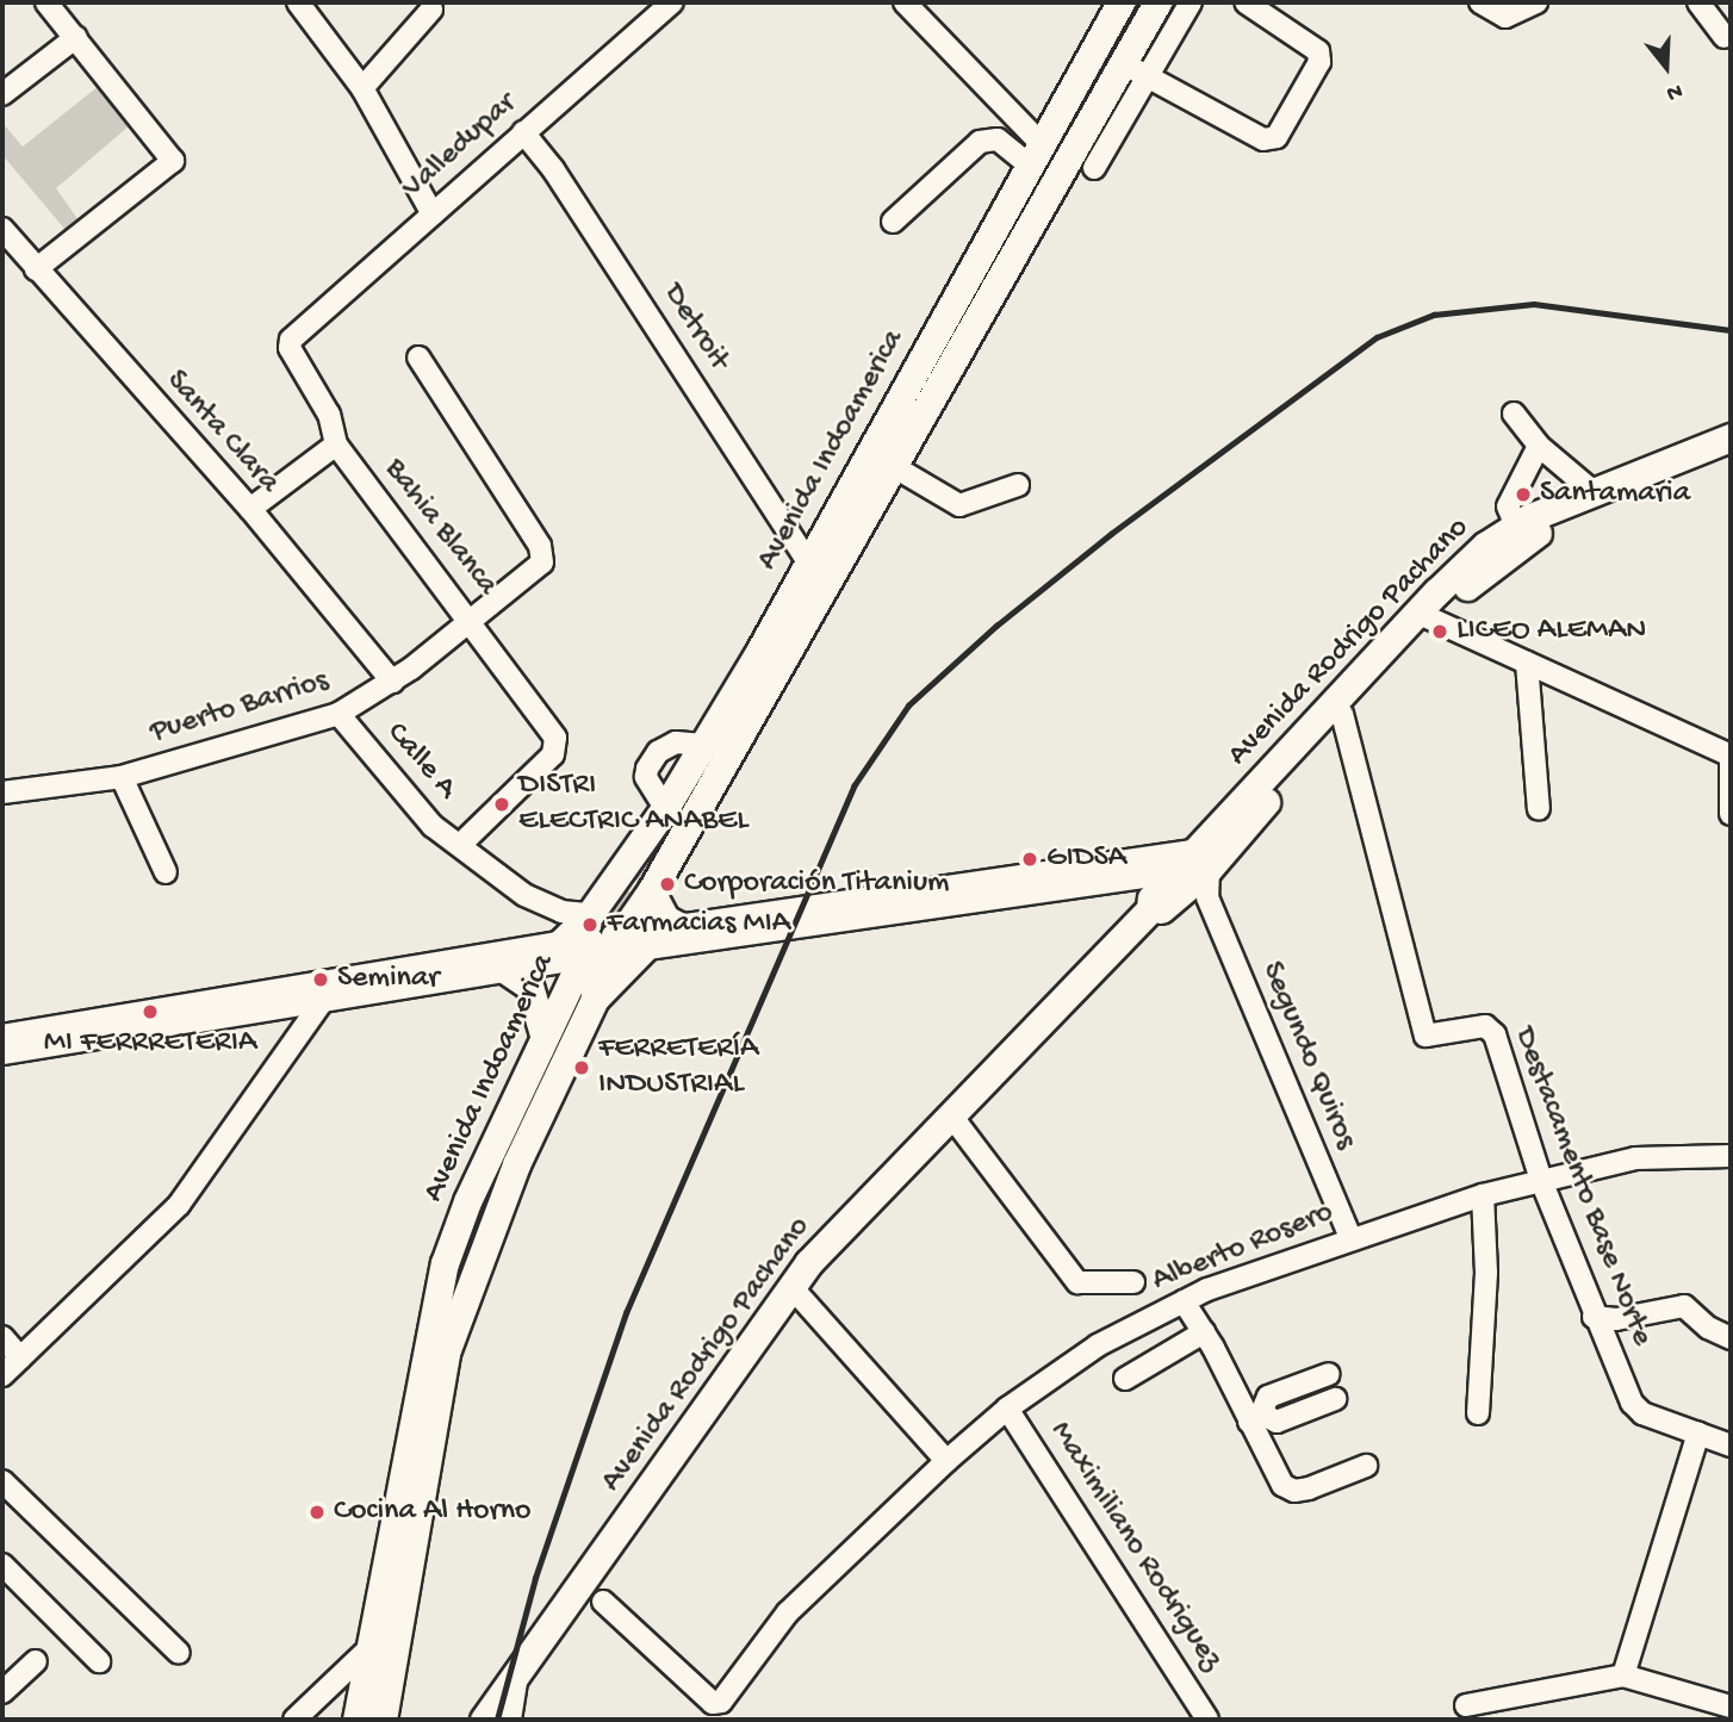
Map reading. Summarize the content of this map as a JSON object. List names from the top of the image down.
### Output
{
  "streets": {
    "main road": ["Avenida Indoamerica", "Avenida Rodrigo Pachano"],
    "street": [
      "Valledupar",
      "Detroit",
      "Santa Clara",
      "Bahia Blanca",
      "Puerto Barrios",
      "Calle A",
      "Segundo Quiros",
      "Destacamento Base Norte",
      "Alberto Rosero",
      "Maximiliano Rodriguez"
    ]
  },
  "crossings": [
    ["Valledupar", "Detroit"],
    ["Valledupar", "Bahia Blanca"],
    ["Detroit", "Avenida Indoamerica"],
    ["Santa Clara", "Puerto Barrios"],
    ["Avenida Indoamerica", "Calle A"],
    ["Bahia Blanca", "Puerto Barrios"],
    ["Bahia Blanca", "Calle A"],
    ["Avenida Rodrigo Pachano", "Segundo Quiros"],
    ["Avenida Rodrigo Pachano", "Destacamento Base Norte"],
    ["Puerto Barrios", "Calle A"],
    ["Segundo Quiros", "Alberto Rosero"],
    ["Destacamento Base Norte", "Alberto Rosero"],
    ["Alberto Rosero", "Maximiliano Rodriguez"]
  ],
  "places": [
    "Santamaria",
    "LICEO ALEMAN",
    "DISTRI ELECTRIC ANABEL",
    "GIDSA",
    "Corporación Titanium",
    "Farmacias MIA",
    "Seminar",
    "MI FERRRETERIA",
    "FERRETERÍA INDUSTRIAL",
    "Cocina Al Horno"
  ],
  "north": "bottom"
}
